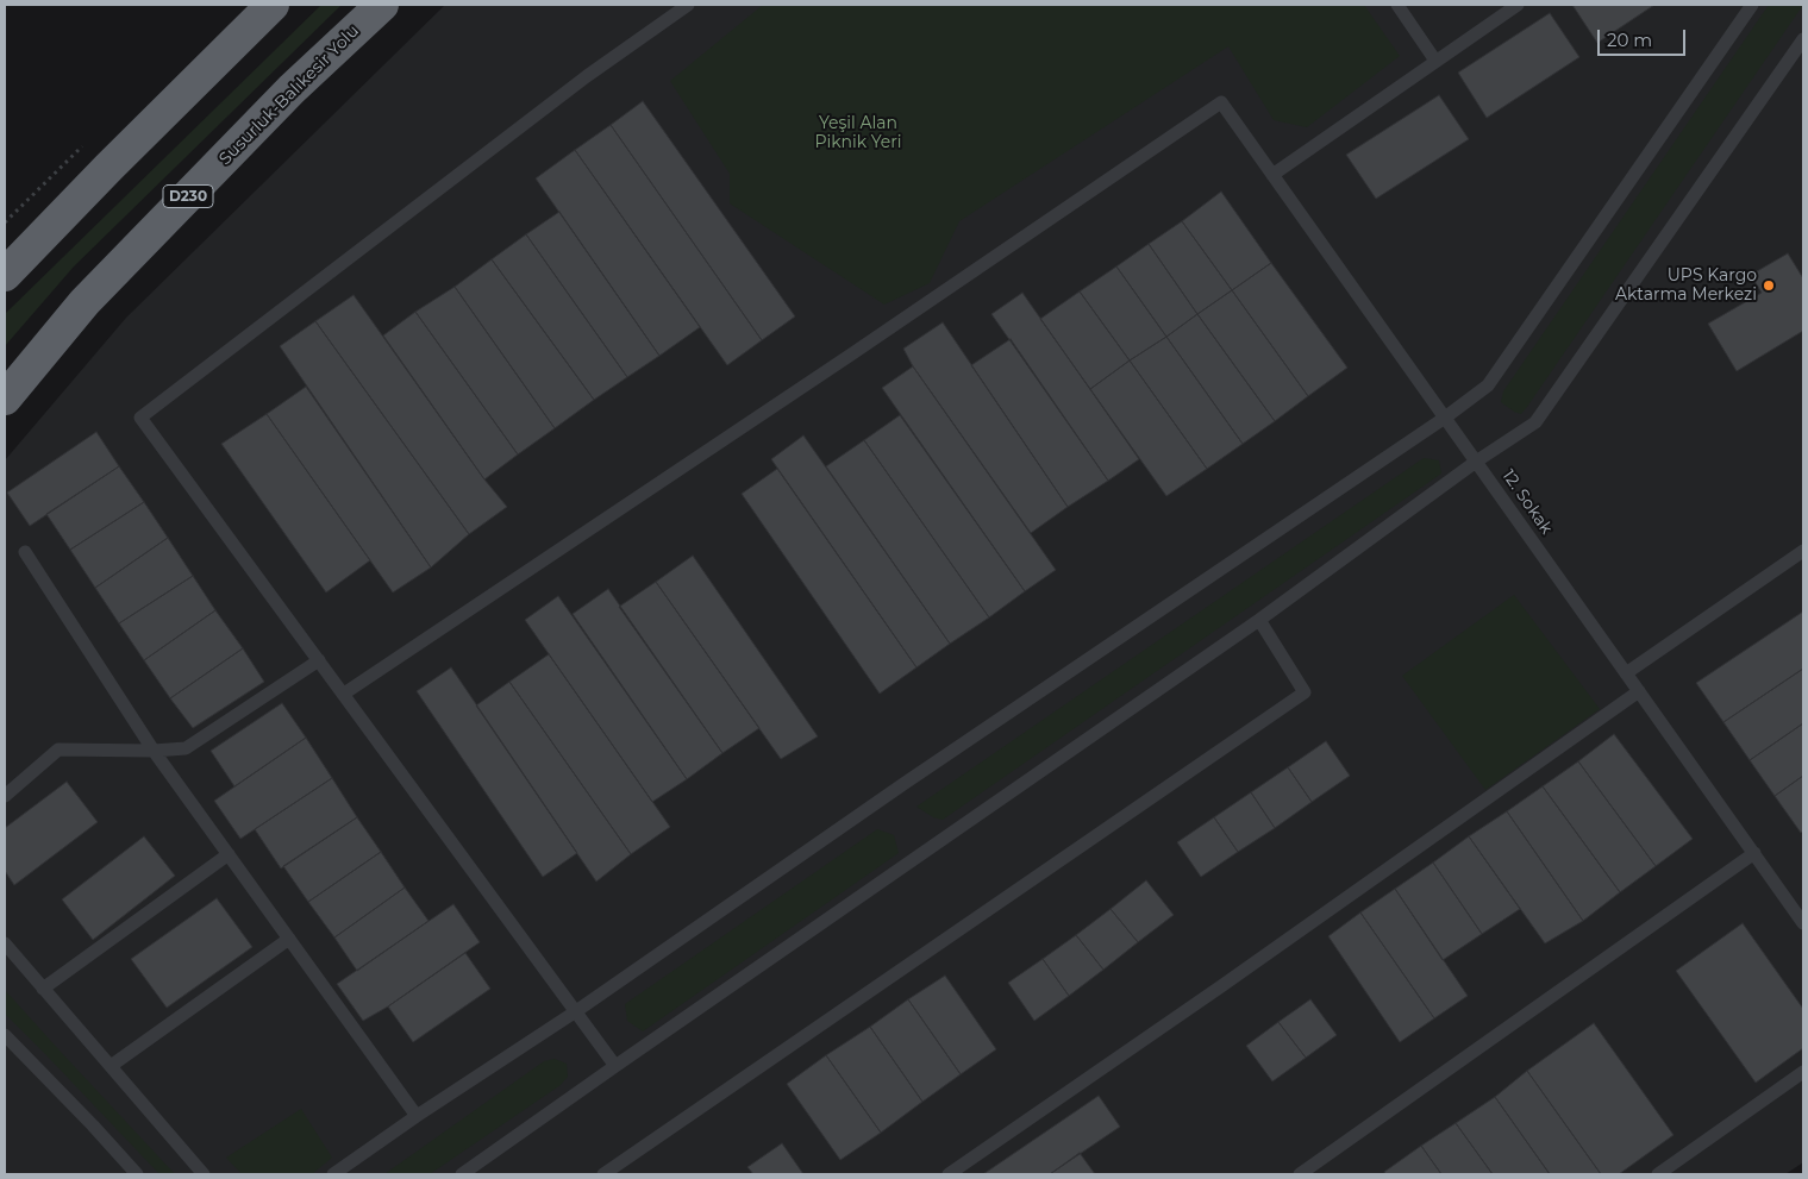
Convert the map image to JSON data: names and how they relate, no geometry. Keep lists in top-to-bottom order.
{
  "streets": {
    "highway": ["Susurluk-Balıkesir Yolu", "D230"],
    "lane": ["12. Sokak"]
  },
  "parks": ["Yeşil Alan Piknik Yeri"],
  "places": ["UPS Kargo Aktarma Merkezi"],
  "scale_bar": "20 m"
}
